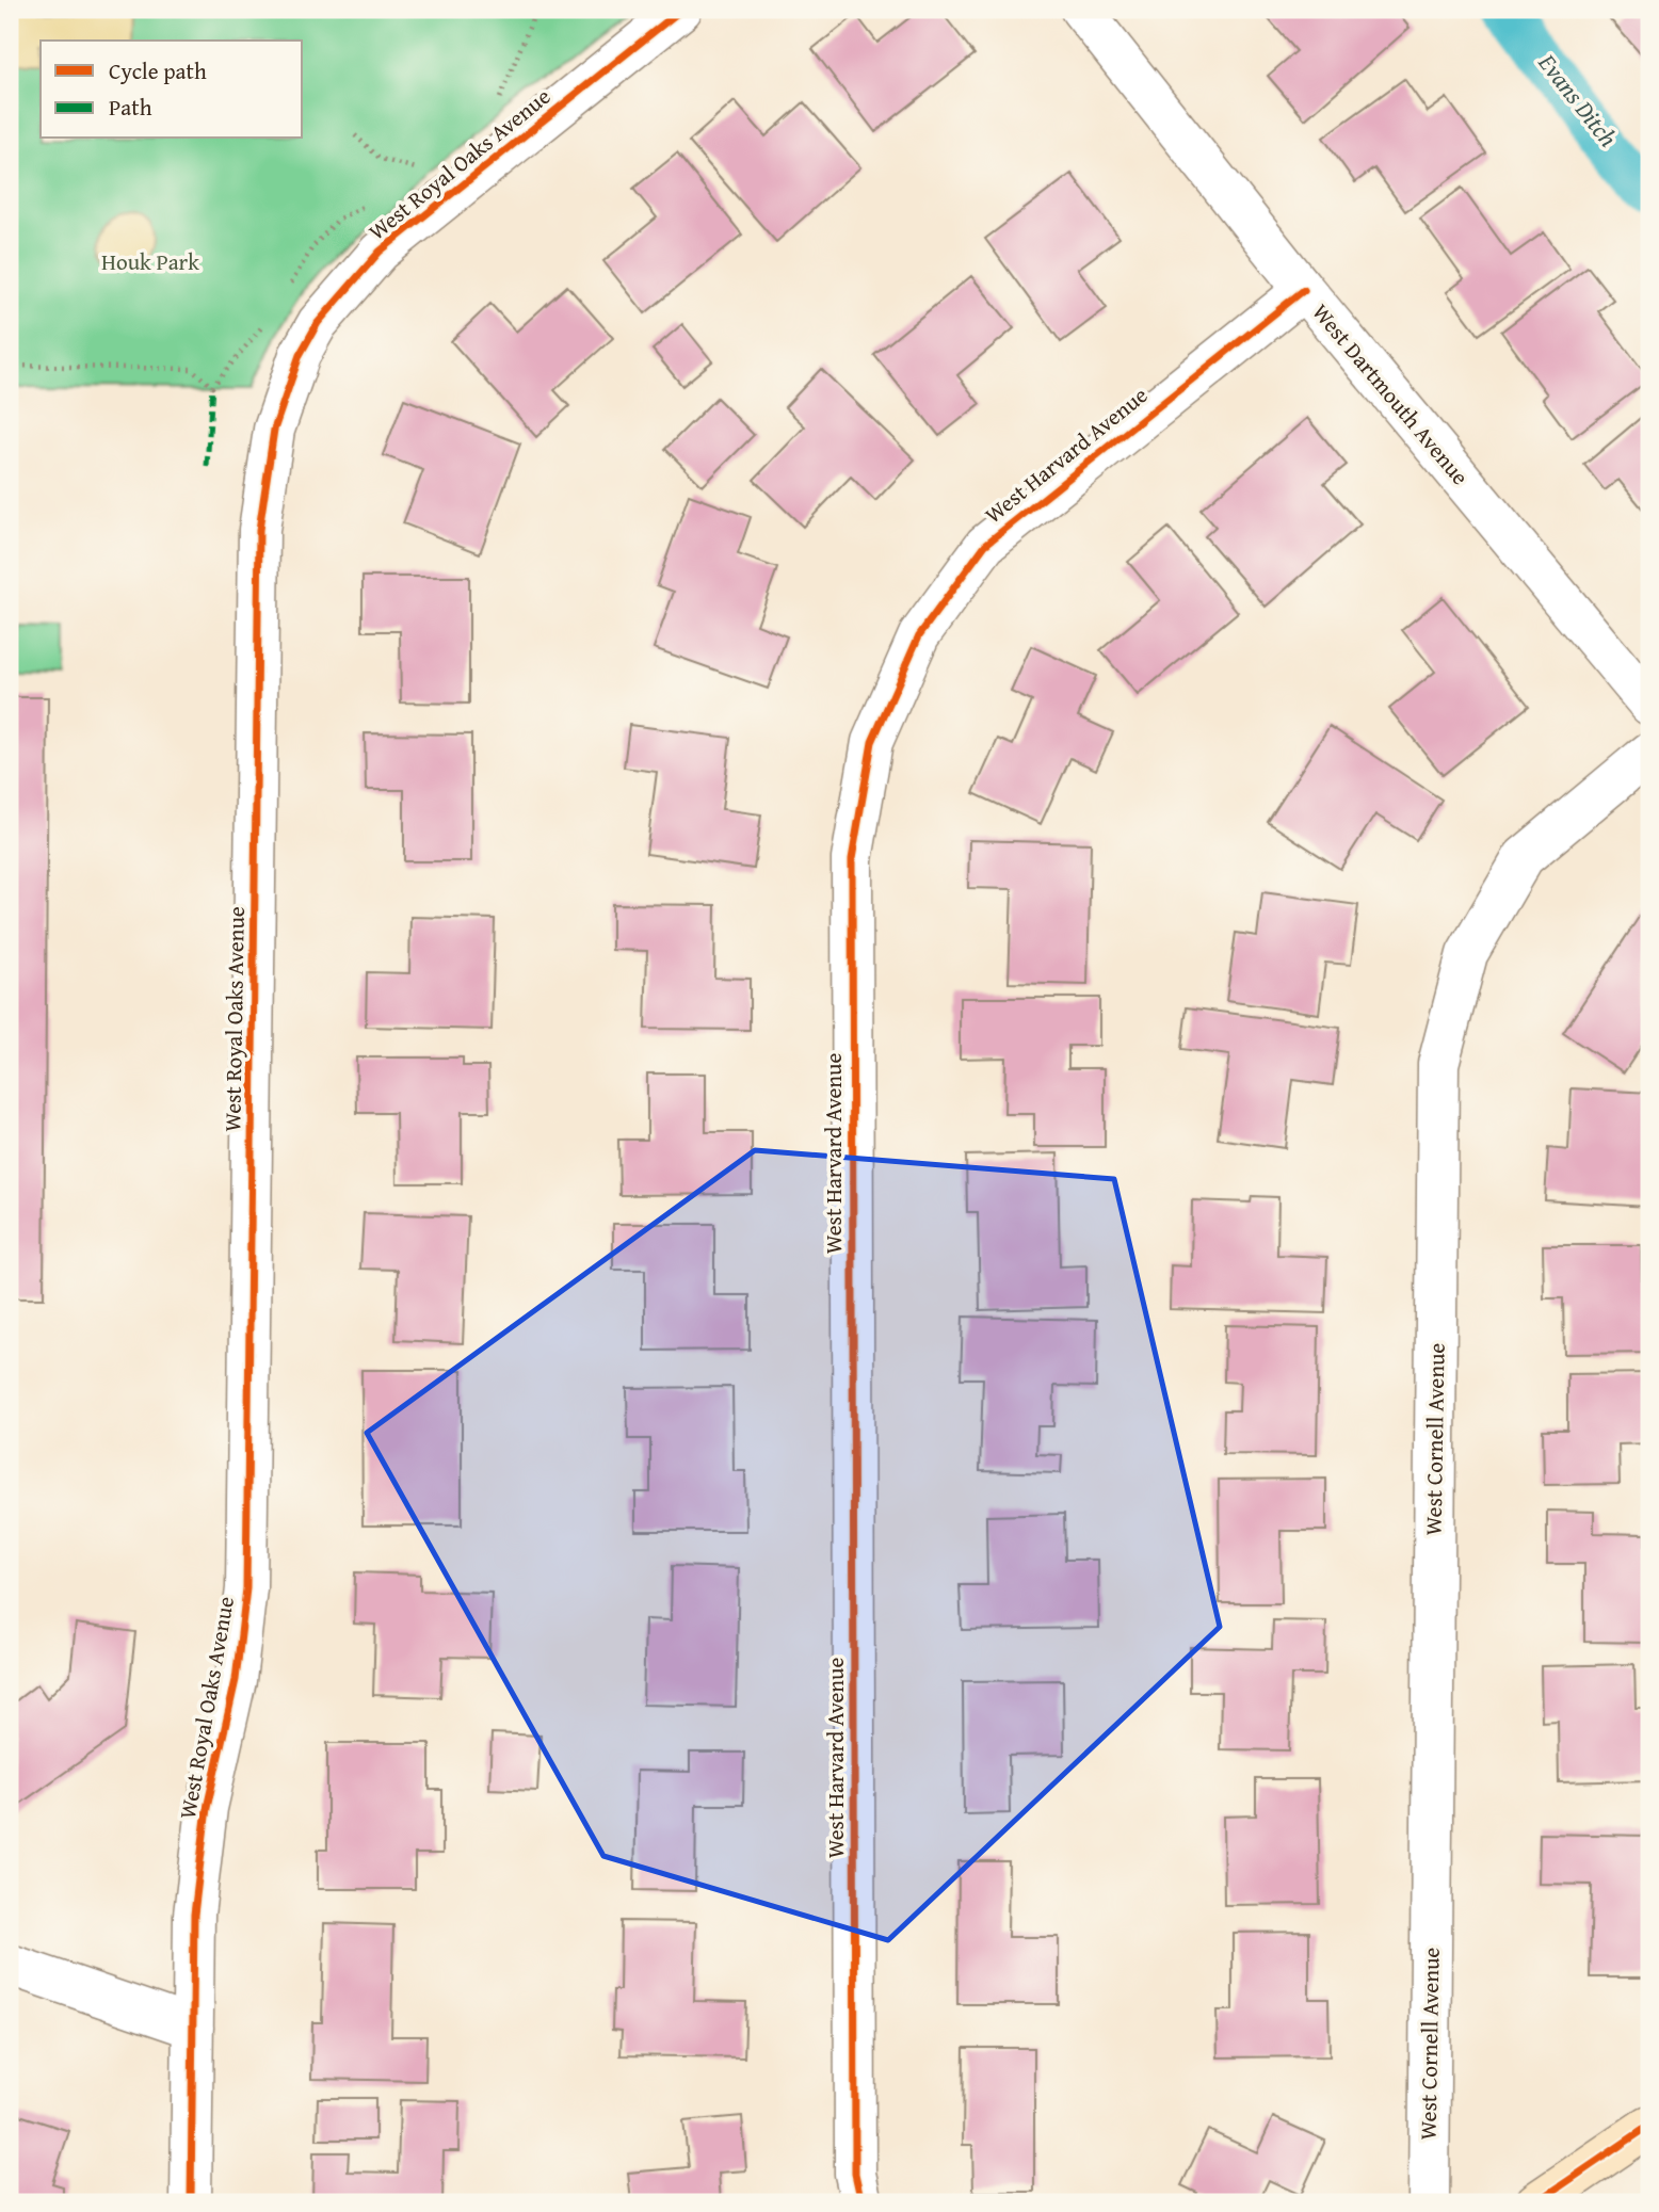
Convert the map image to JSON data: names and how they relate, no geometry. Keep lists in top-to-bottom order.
{
  "streets": {
    "street": [
      "West Royal Oaks Avenue",
      "West Dartmouth Avenue",
      "West Harvard Avenue",
      "West Cornell Avenue"
    ]
  },
  "crossings": [
    ["West Dartmouth Avenue", "West Harvard Avenue"]
  ],
  "water": ["Evans Ditch"],
  "parks": ["Houk Park"],
  "legend": ["Cycle path", "Path"]
}
